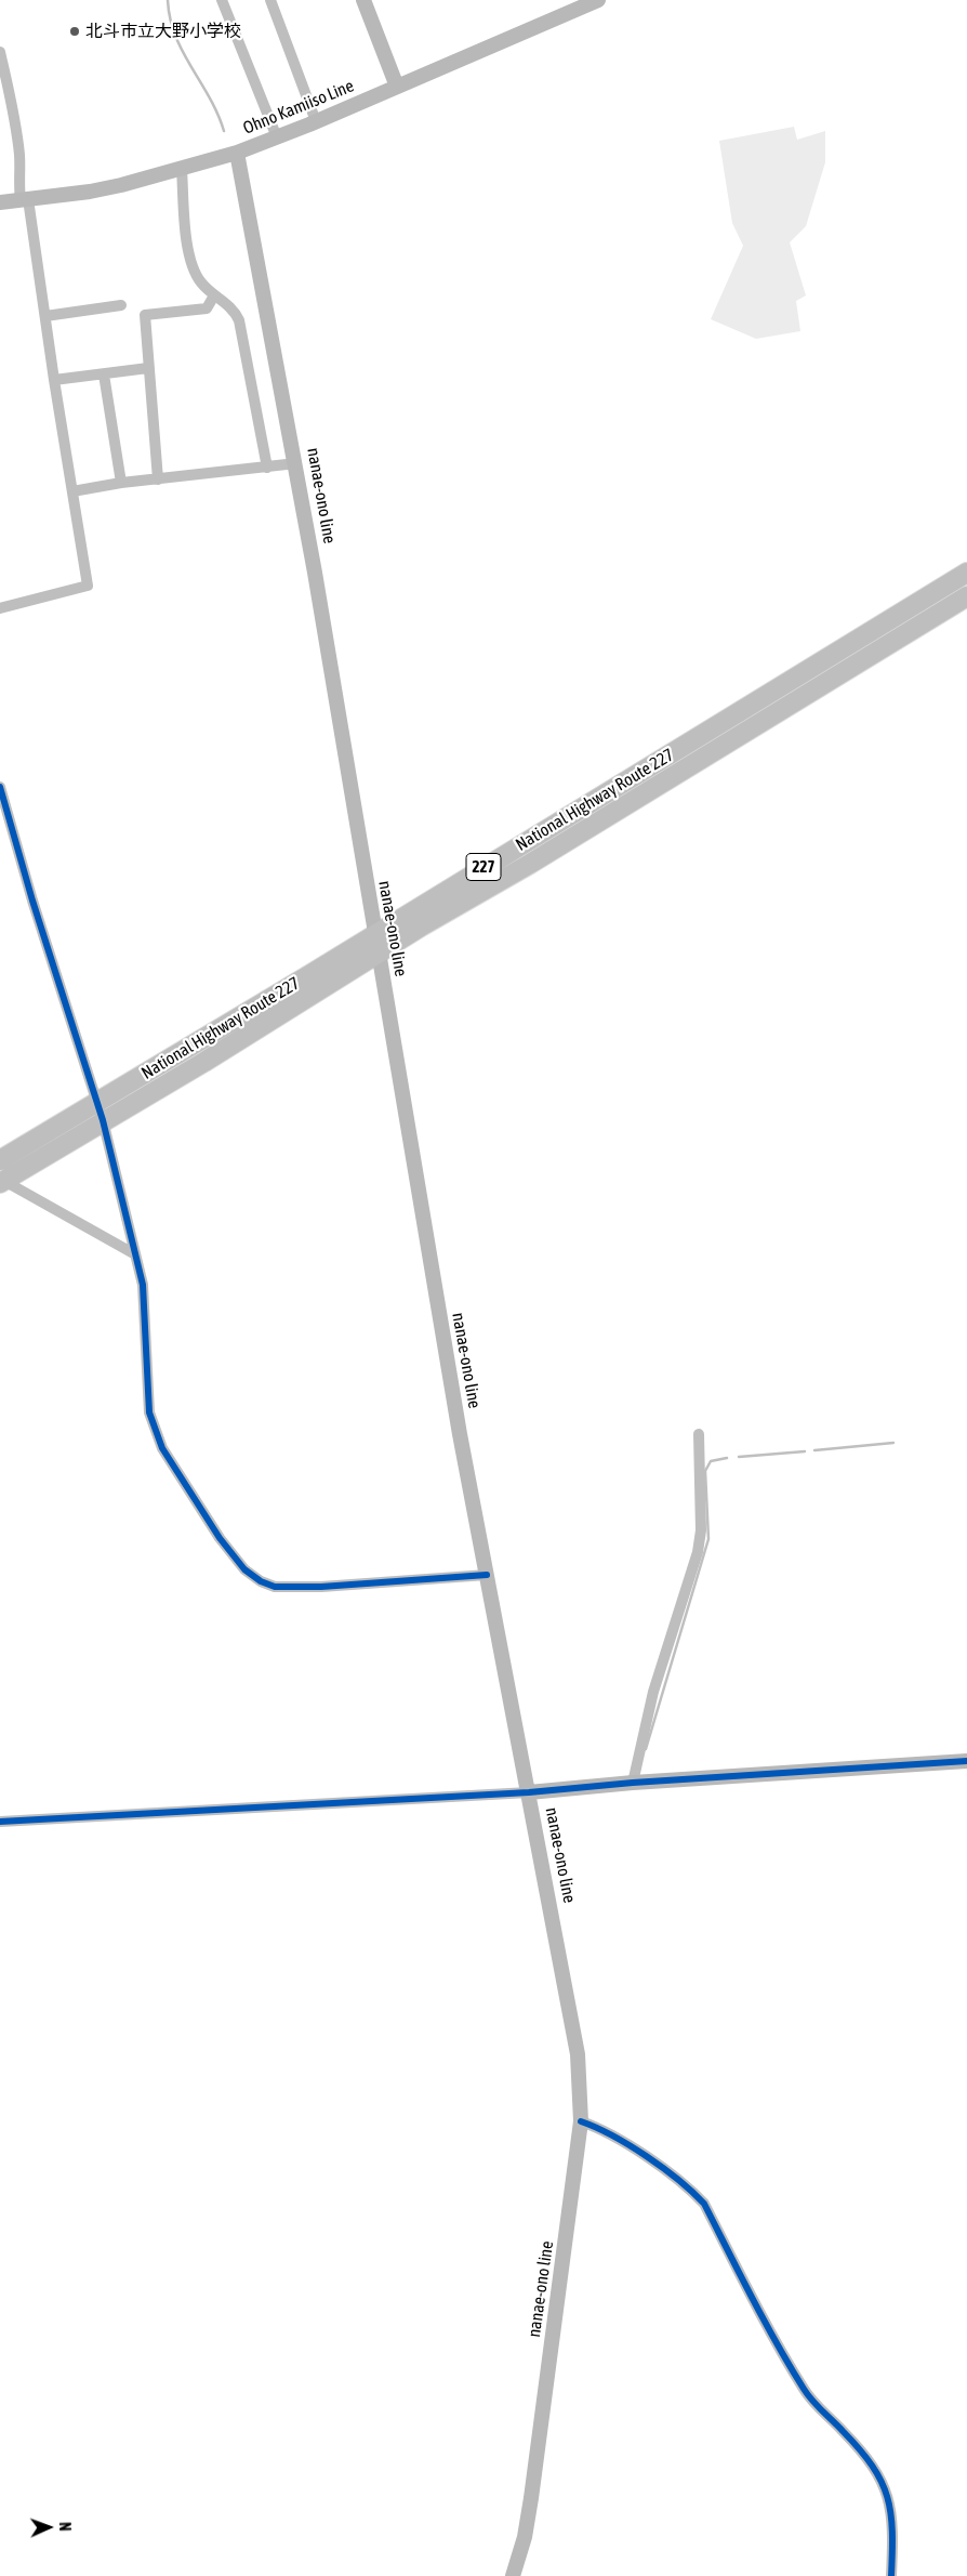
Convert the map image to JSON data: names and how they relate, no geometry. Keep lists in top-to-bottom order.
{
  "streets": {
    "highway": ["National Highway Route 227", "227"],
    "main road": ["Ohno Kamiiso Line", "nanae-ono line"]
  },
  "crossings": [
    ["Ohno Kamiiso Line", "nanae-ono line"],
    ["nanae-ono line", "National Highway Route 227"]
  ],
  "places": ["北斗市立大野小学校"],
  "north": "right"
}
